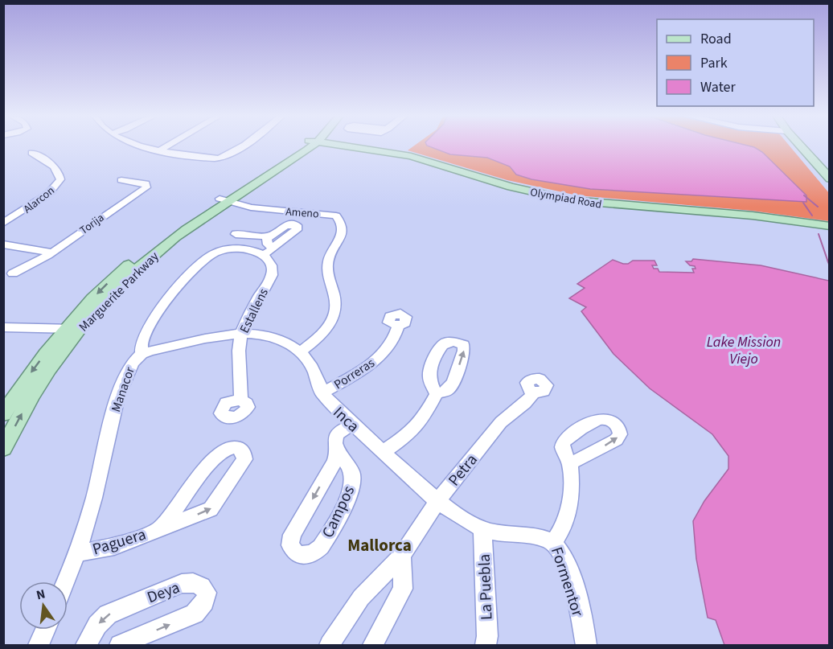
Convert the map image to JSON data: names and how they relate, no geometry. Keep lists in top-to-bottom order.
{
  "streets": {
    "main road": ["Olympiad Road", "Marguerite Parkway"],
    "street": [
      "Alarcon",
      "Ameno",
      "Torija",
      "Estallens",
      "Porreras",
      "Manacor",
      "Inca",
      "Petra",
      "Campos",
      "Paguera",
      "Formentor",
      "La Puebla",
      "Deya"
    ]
  },
  "crossings": [
    ["Ameno", "Marguerite Parkway"],
    ["Ameno", "Inca"],
    ["Estallens", "Manacor"],
    ["Estallens", "Inca"],
    ["Porreras", "Inca"],
    ["Manacor", "Inca"],
    ["Manacor", "Paguera"],
    ["Inca", "Petra"],
    ["Inca", "Campos"],
    ["Inca", "Formentor"],
    ["Inca", "La Puebla"]
  ],
  "districts": ["Mallorca"],
  "water": ["Lake Mission Viejo"],
  "legend": ["Road", "Park", "Water"],
  "north": "top"
}
